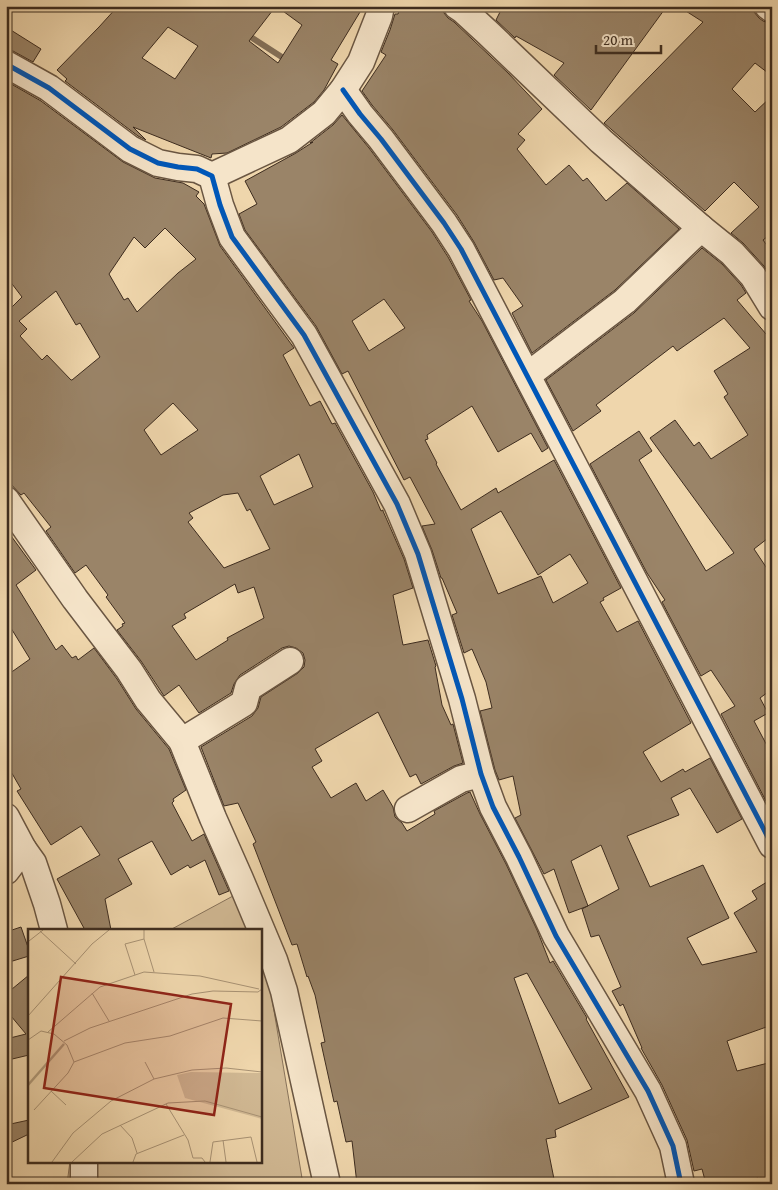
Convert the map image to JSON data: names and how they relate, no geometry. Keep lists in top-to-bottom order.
{
  "scale_bar": "20 m"
}
